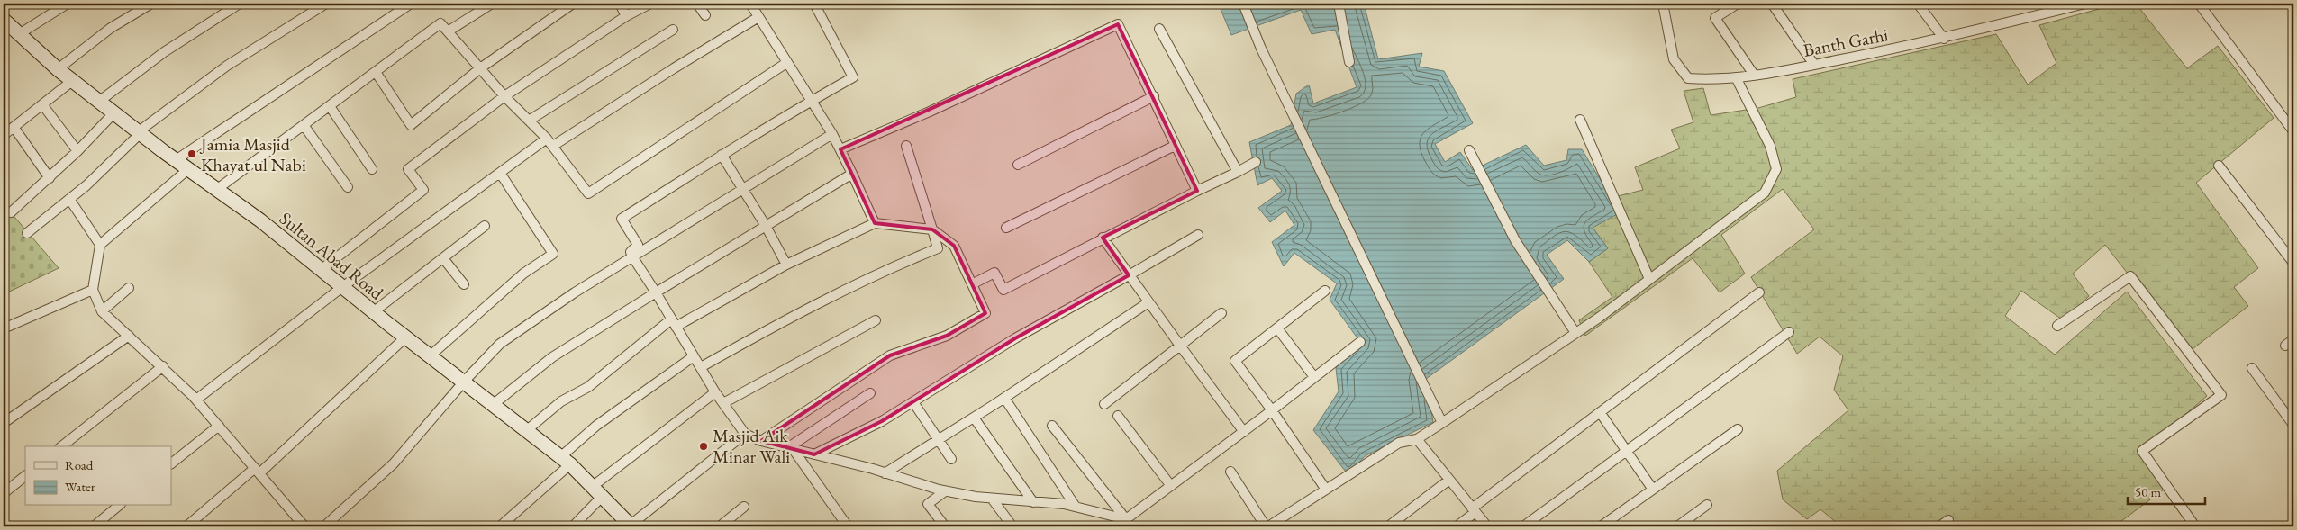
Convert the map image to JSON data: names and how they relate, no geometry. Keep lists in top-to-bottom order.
{
  "streets": {
    "street": ["Banth Garhi", "Sultan Abad Road"]
  },
  "places": ["Jamia Masjid Khayat ul Nabi", "Masjid Aik Minar Wali"],
  "legend": ["Road", "Water"],
  "scale_bar": "50 m"
}
